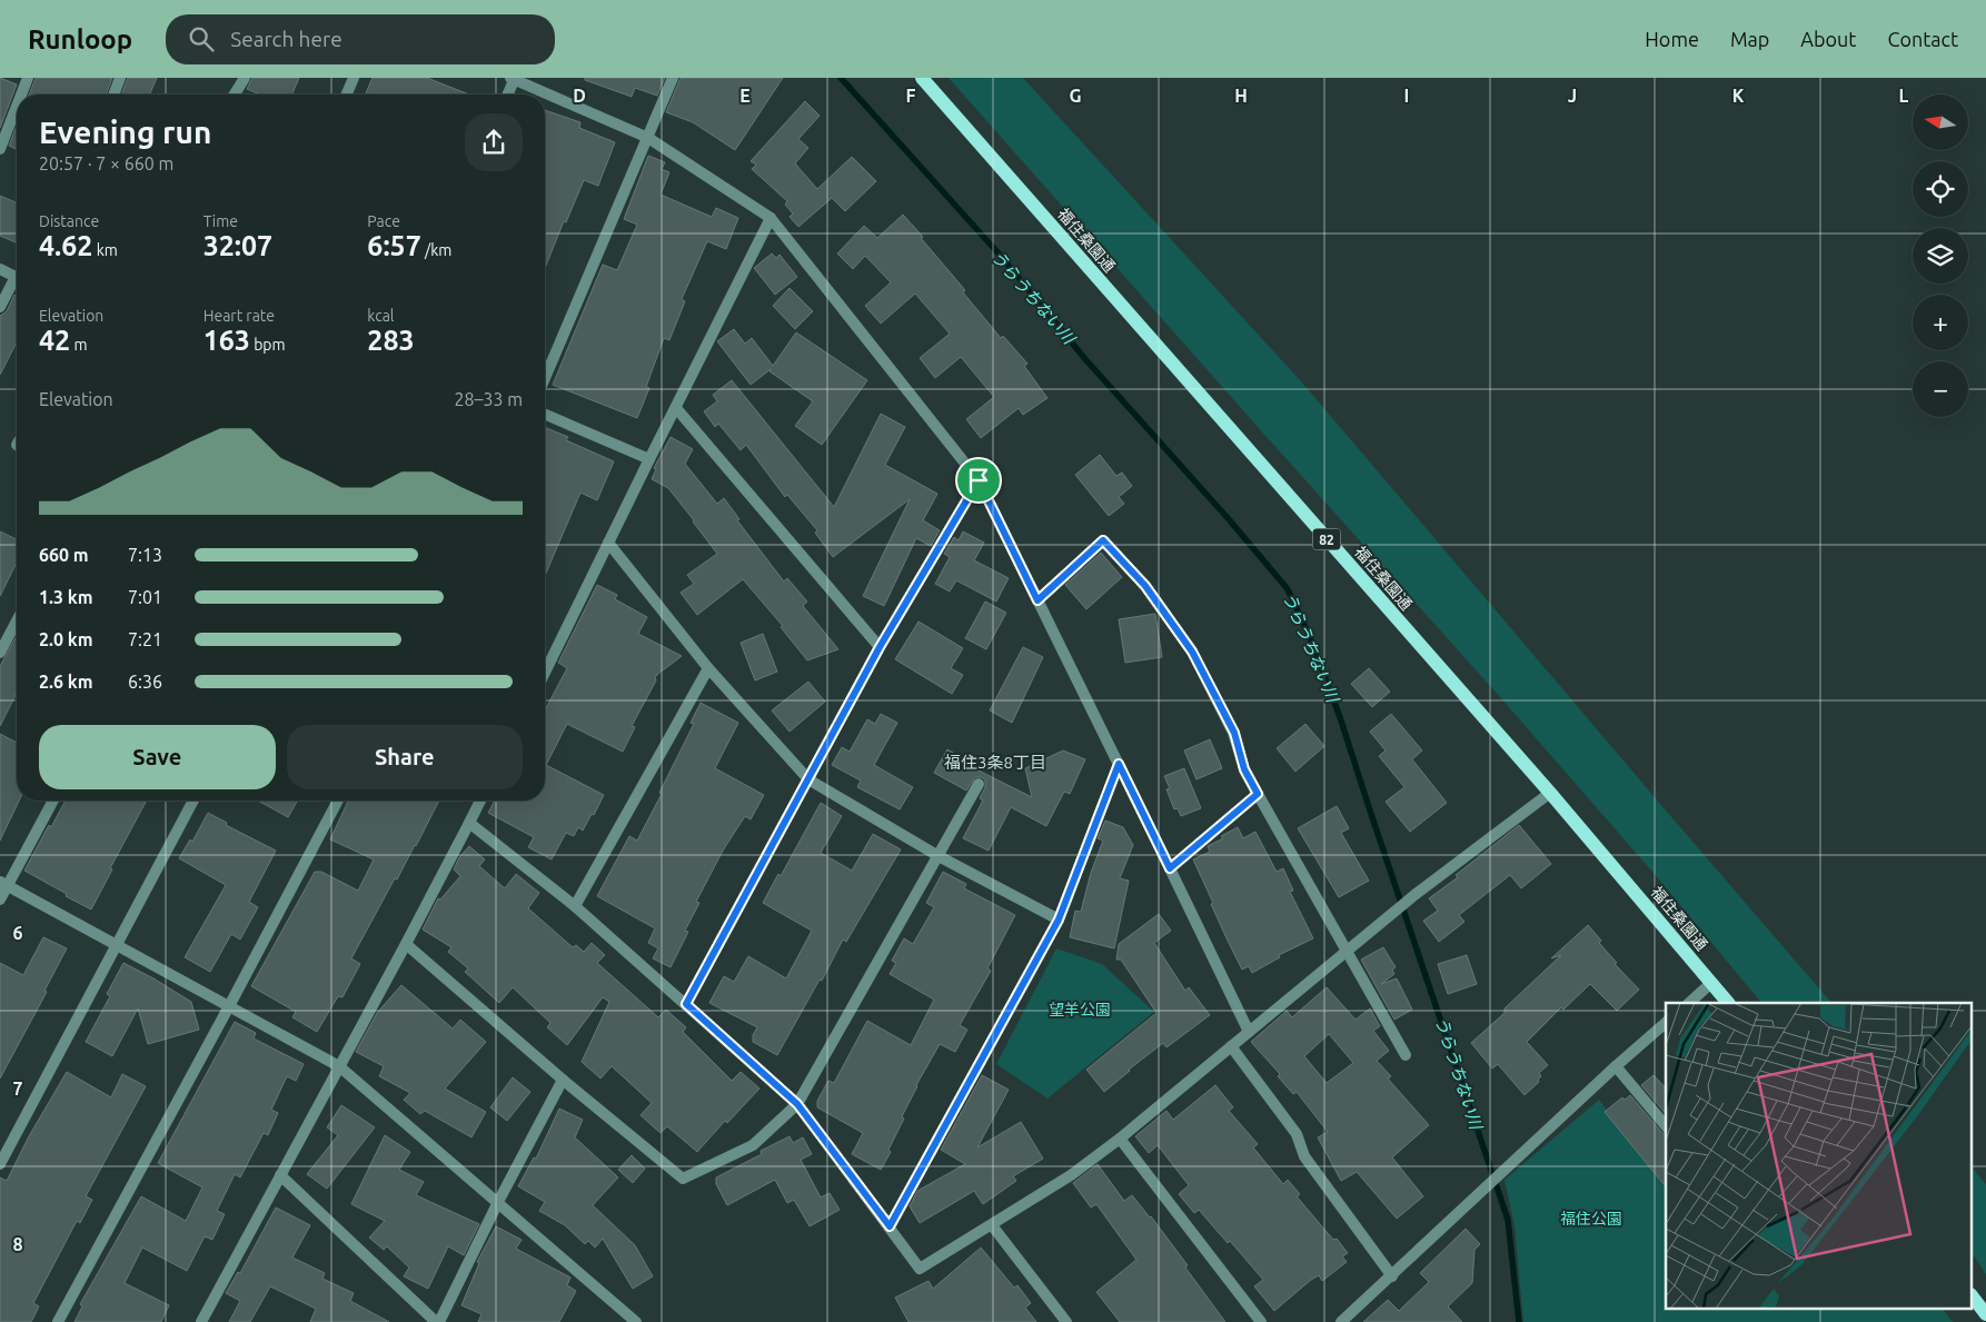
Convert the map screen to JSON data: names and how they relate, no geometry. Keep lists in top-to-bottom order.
{
  "streets": {
    "main road": ["福住桑園通", "82"]
  },
  "districts": ["福住3条8丁目"],
  "water": ["うらうちない川"],
  "parks": ["望羊公園", "福住公園"],
  "north": "left",
  "page": {
    "header": "Runloop",
    "search": "Search here",
    "nav": [
      "Home",
      "Map",
      "About",
      "Contact"
    ],
    "map_buttons": ["+", "−"],
    "heading": ["Evening run", "20:57 · 7 × 660 m"],
    "stats": [
      ["Distance", "4.62 km"],
      ["Time", "32:07"],
      ["Pace", "6:57 /km"],
      ["Elevation", "42 m"],
      ["Heart rate", "163 bpm"],
      ["kcal", "283"]
    ],
    "chart": ["Elevation", "28–33 m"],
    "list": [
      {
        "name": "660 m",
        "note": "7:13"
      },
      {
        "name": "1.3 km",
        "note": "7:01"
      },
      {
        "name": "2.0 km",
        "note": "7:21"
      },
      {
        "name": "2.6 km",
        "note": "6:36"
      }
    ],
    "buttons": ["Save", "Share"]
  },
  "grid": {
    "columns": [
      "D",
      "E",
      "F",
      "G",
      "H",
      "I",
      "J",
      "K",
      "L"
    ],
    "rows": ["6", "7", "8"]
  }
}
